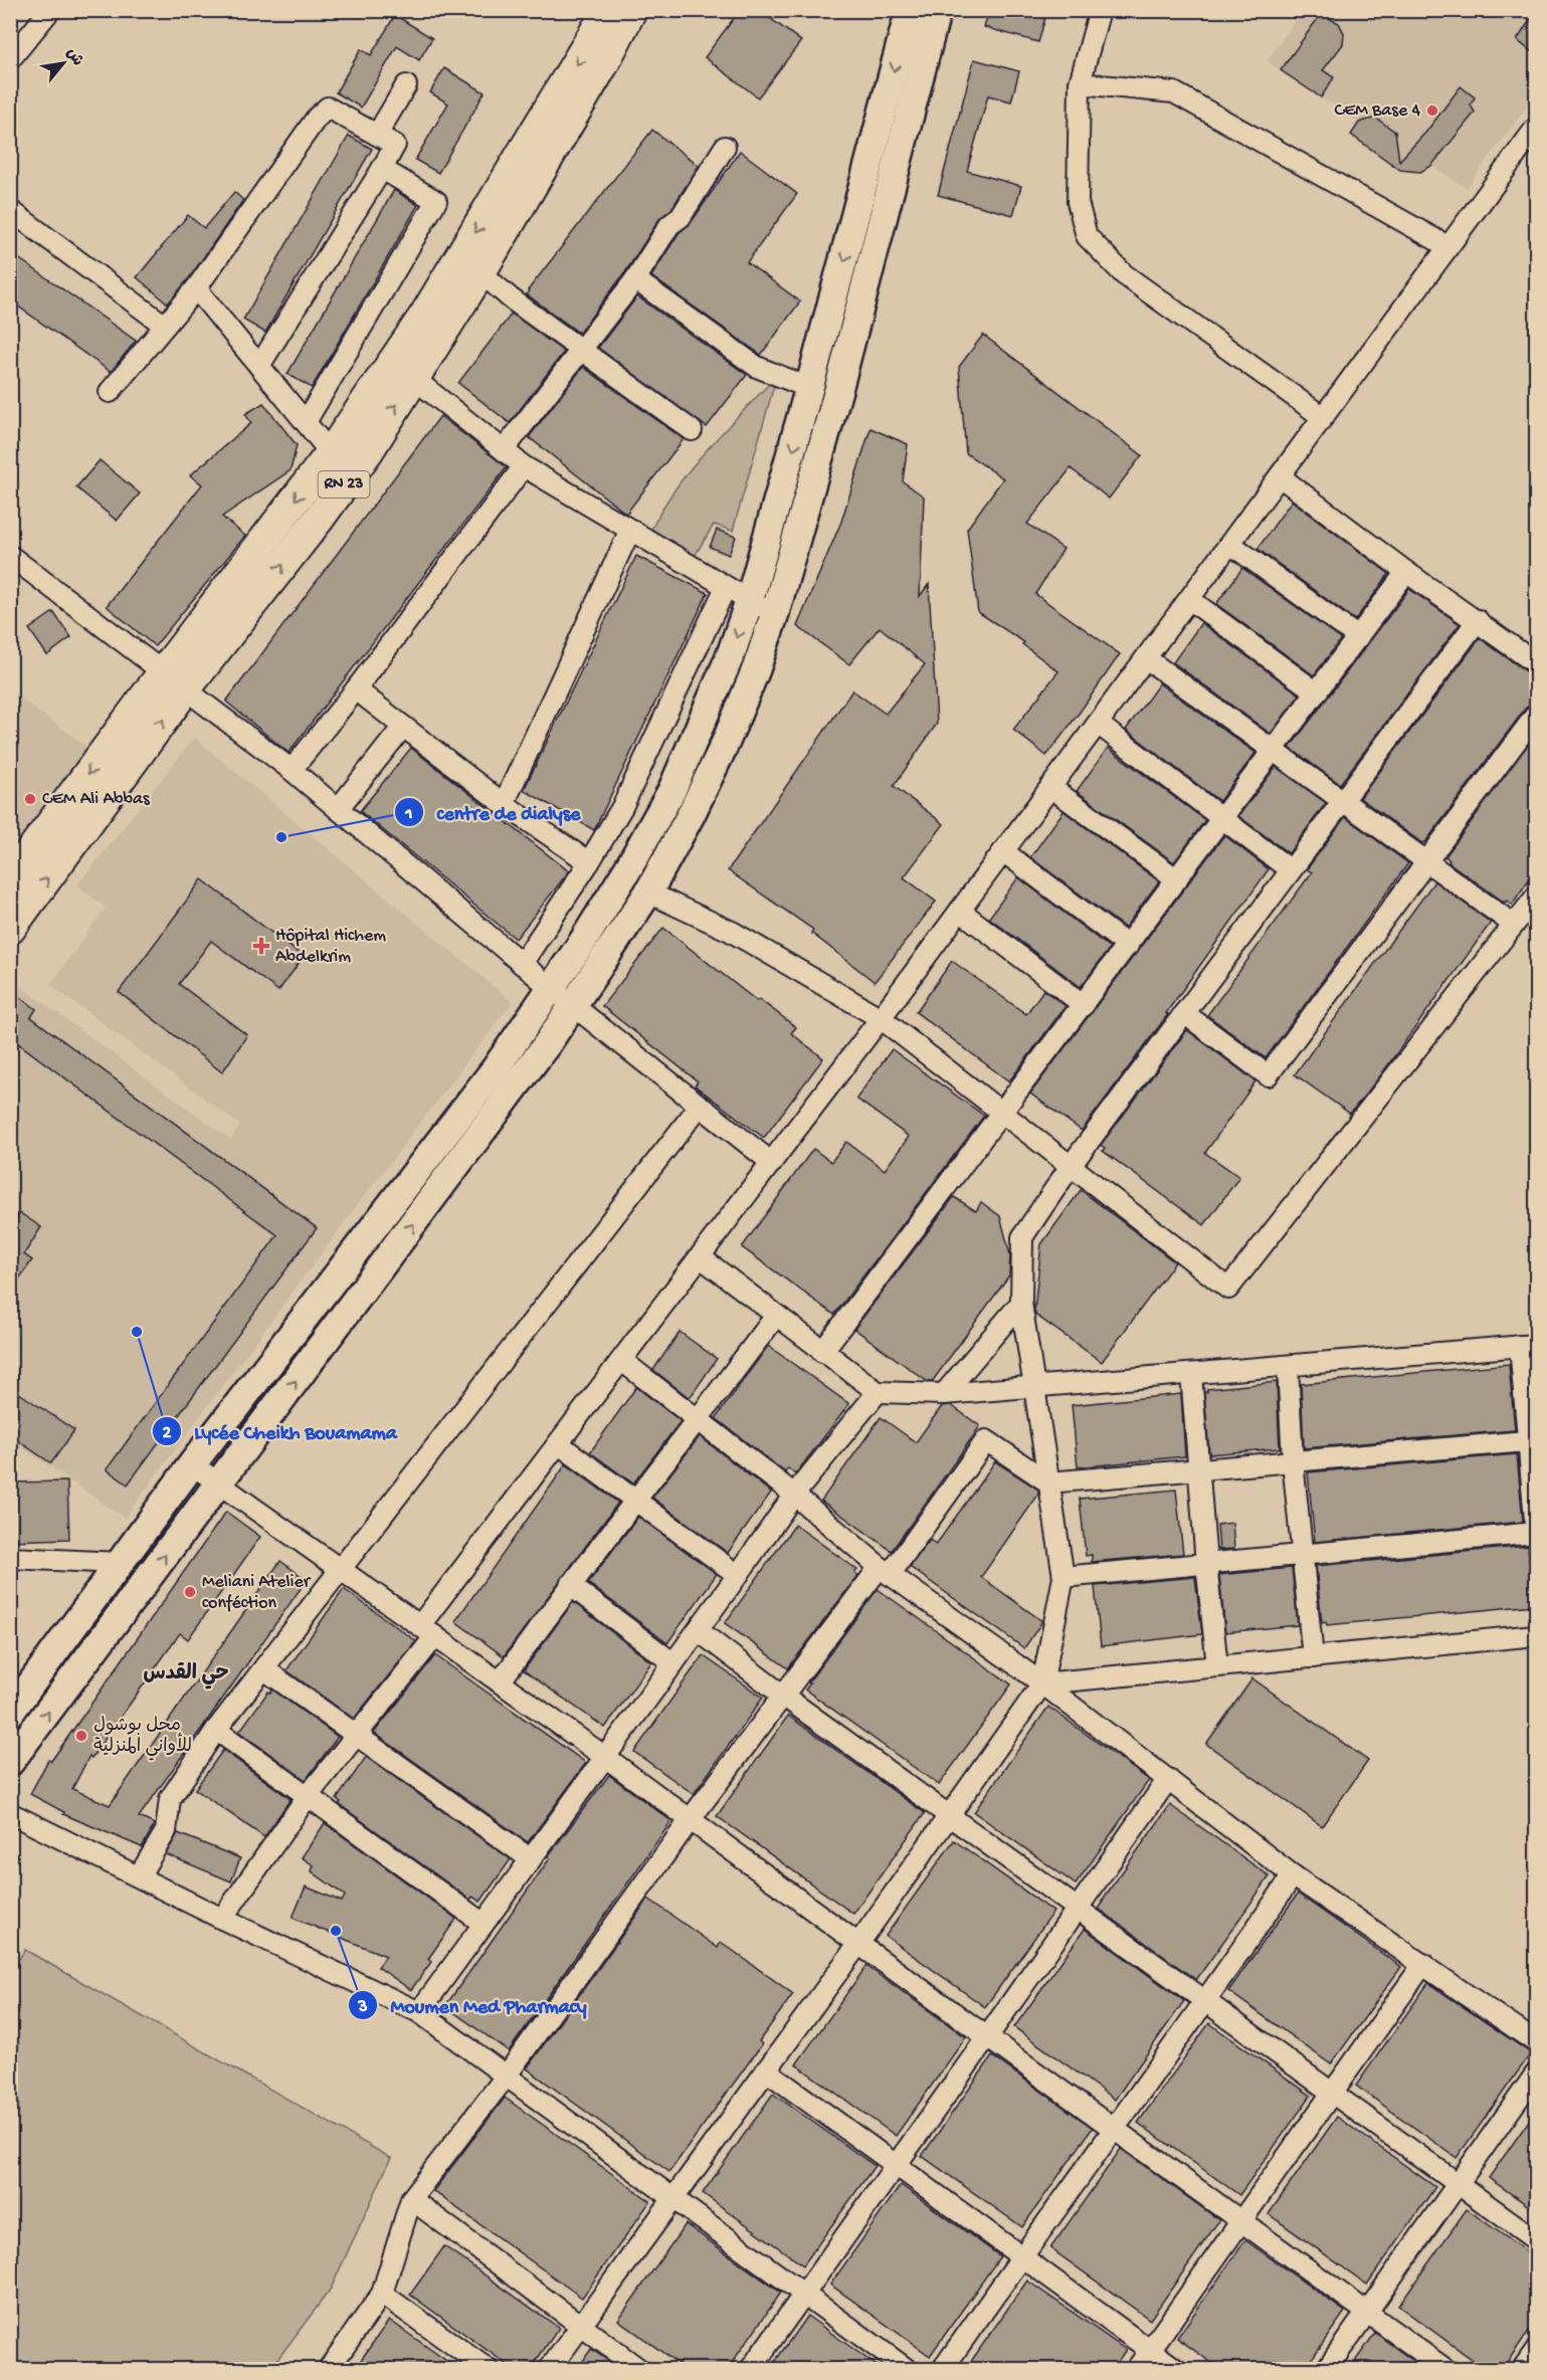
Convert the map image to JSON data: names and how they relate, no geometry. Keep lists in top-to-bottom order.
{
  "streets": {
    "main road": ["RN 23"]
  },
  "districts": ["حي القدس"],
  "places": {
    "other": [
      "CEM Base 4",
      "CEM Ali Abbas",
      "centre de dialyse",
      "Lycée Cheikh Bouamama",
      "Meliani Atelier conféction",
      "محل بوشول للأواني المنزلية",
      "Moumen Med Pharmacy"
    ],
    "health": ["Hôpital Hichem Abdelkrim"]
  },
  "north": "top right"
}
